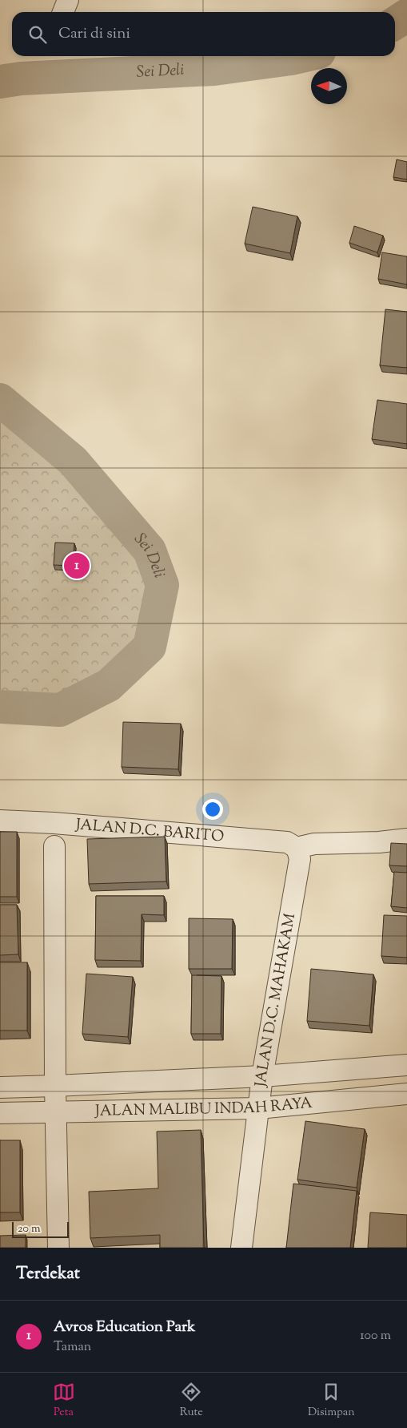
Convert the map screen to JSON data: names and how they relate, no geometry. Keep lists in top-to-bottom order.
{
  "streets": {
    "street": ["JALAN D.C. BARITO", "JALAN D.C. MAHAKAM", "JALAN MALIBU INDAH RAYA"]
  },
  "crossings": [
    ["JALAN D.C. BARITO", "JALAN D.C. MAHAKAM"],
    ["JALAN D.C. MAHAKAM", "JALAN MALIBU INDAH RAYA"]
  ],
  "water": ["Sei Deli"],
  "scale_bar": "20 m",
  "north": "left",
  "page": {
    "search": "Cari di sini",
    "pins": "1",
    "scale": "20 m",
    "heading": "Terdekat",
    "list": [
      {
        "mark": "1",
        "name": "Avros Education Park",
        "note": "Taman",
        "value": "100 m"
      }
    ],
    "nav": ["Peta", "Rute", "Disimpan"]
  }
}
